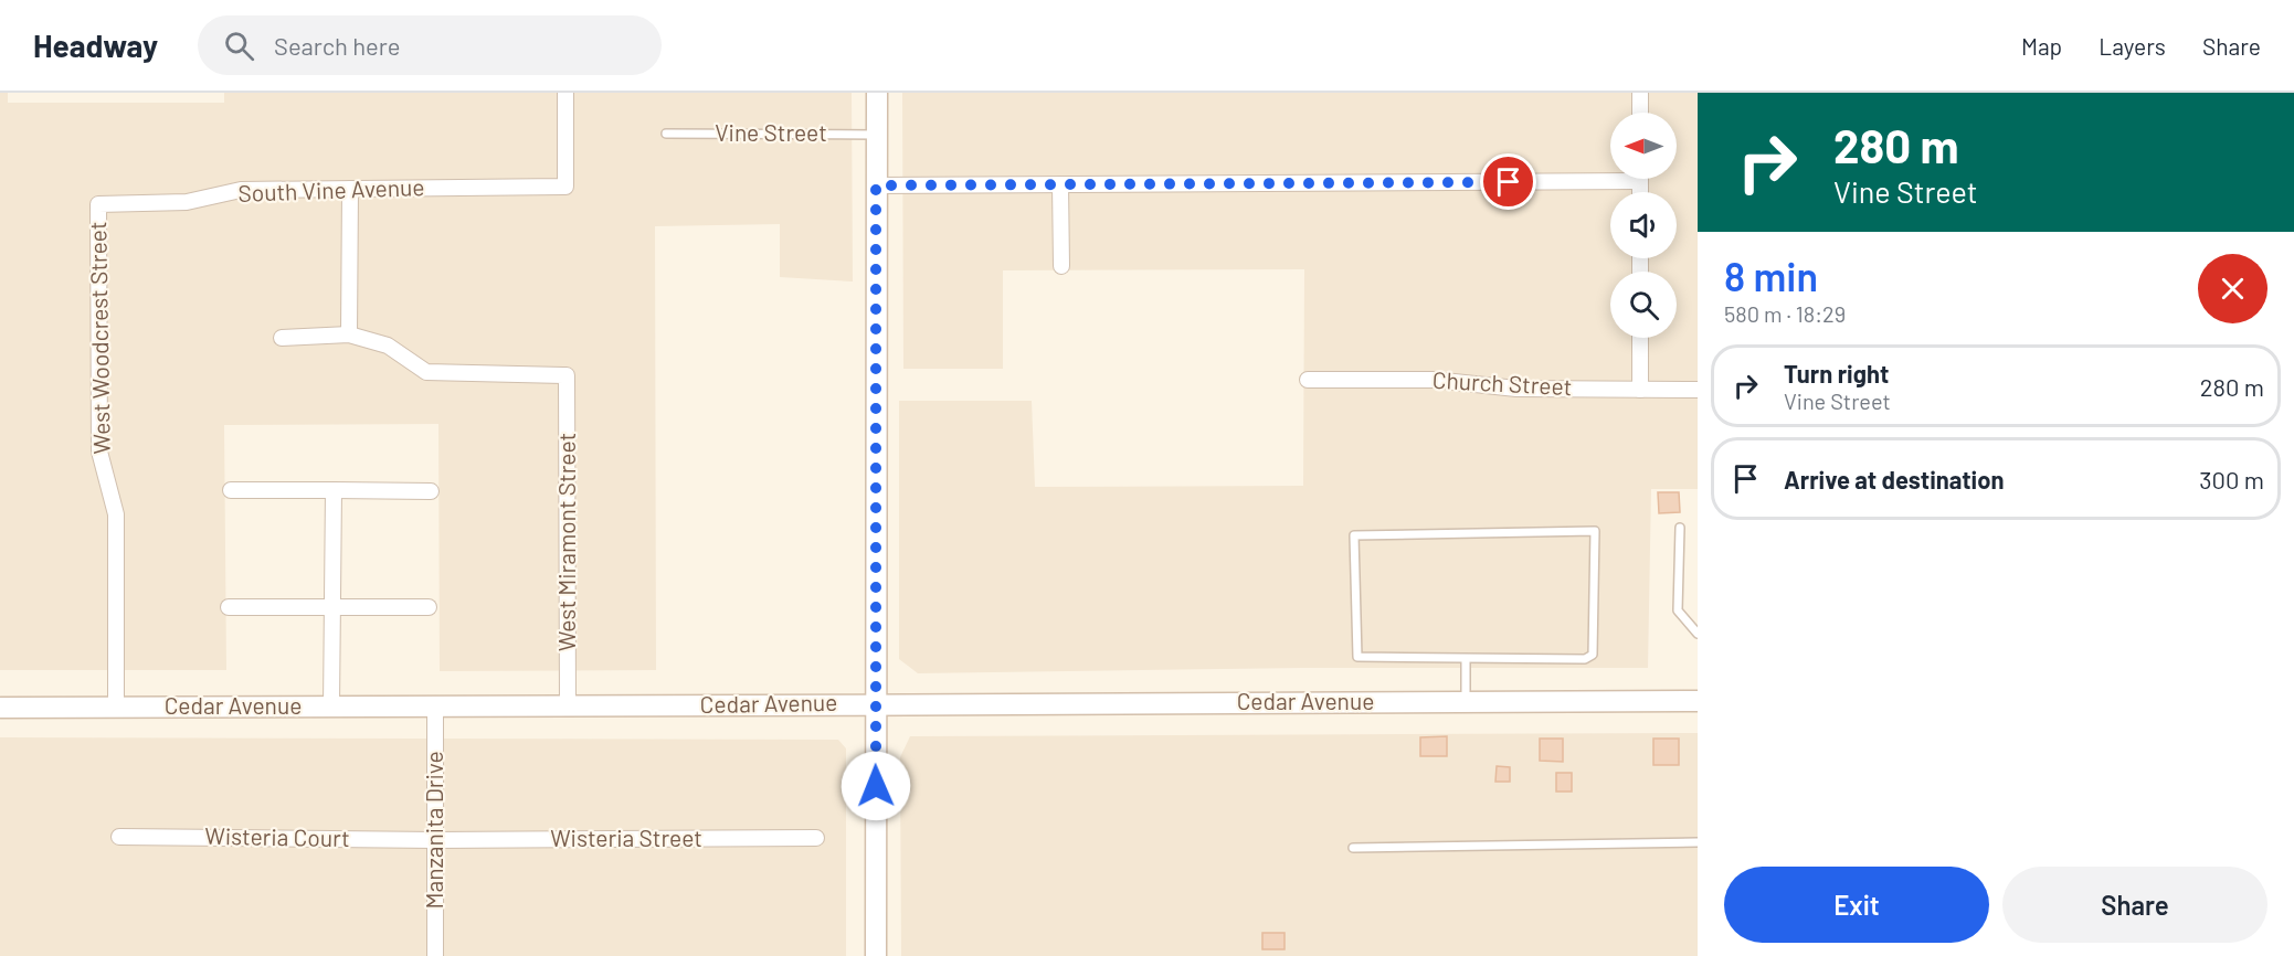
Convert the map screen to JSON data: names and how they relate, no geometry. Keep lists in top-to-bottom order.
{
  "streets": {
    "main road": ["Cedar Avenue"],
    "street": [
      "South Vine Avenue",
      "West Woodcrest Street",
      "Church Street",
      "West Miramont Street",
      "Manzanita Drive",
      "Wisteria Court",
      "Wisteria Street"
    ],
    "lane": ["Vine Street"]
  },
  "crossings": [
    ["South Vine Avenue", "West Woodcrest Street"],
    ["West Woodcrest Street", "Cedar Avenue"],
    ["West Miramont Street", "Cedar Avenue"],
    ["Cedar Avenue", "Manzanita Drive"],
    ["Manzanita Drive", "Wisteria Court"],
    ["Manzanita Drive", "Wisteria Street"],
    ["Wisteria Court", "Wisteria Street"]
  ],
  "north": "left",
  "page": {
    "header": "Headway",
    "search": "Search here",
    "nav": ["Map", "Layers", "Share"],
    "turn": ["280 m", "Vine Street"],
    "heading": ["8 min", "580 m · 18:29"],
    "list": [
      {
        "name": "Turn right",
        "note": "Vine Street",
        "value": "280 m"
      },
      {
        "name": "Arrive at destination",
        "value": "300 m"
      }
    ],
    "buttons": ["Exit", "Share"]
  }
}
